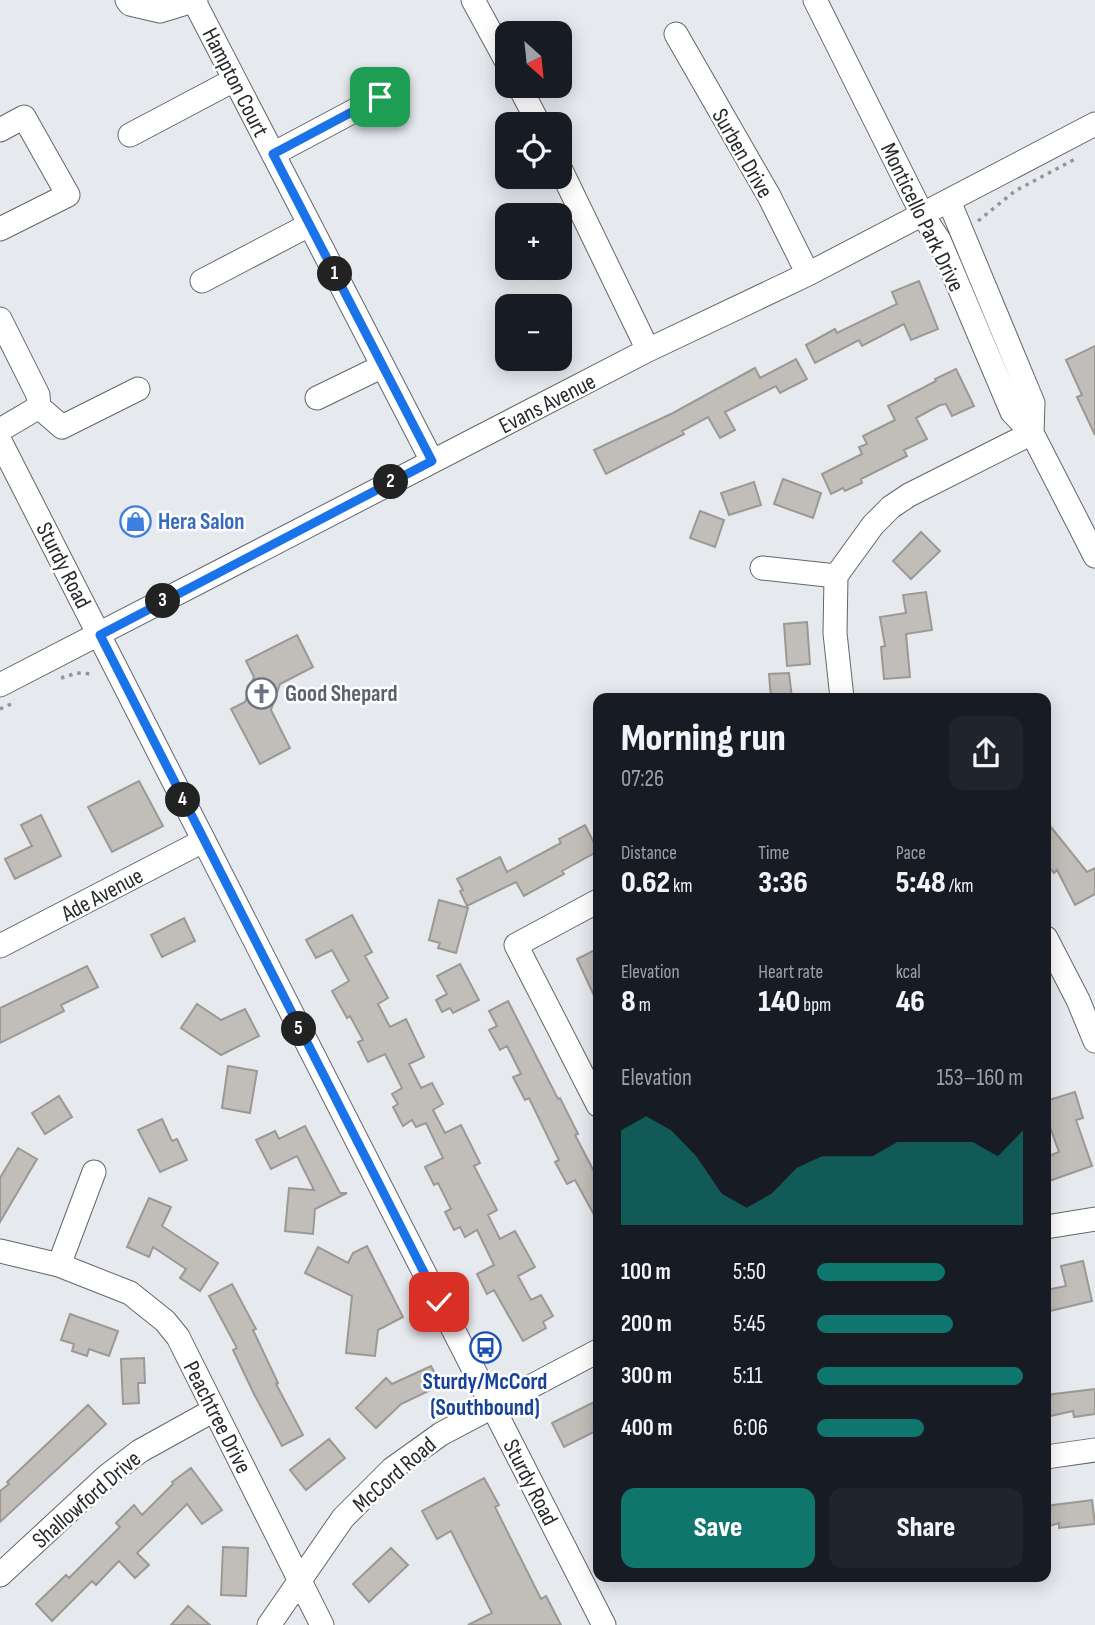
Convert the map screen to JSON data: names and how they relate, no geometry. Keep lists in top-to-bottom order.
{
  "streets": {
    "street": [
      "Hampton Court",
      "Surben Drive",
      "Monticello Park Drive",
      "Evans Avenue",
      "Sturdy Road",
      "Ade Avenue",
      "Peachtree Drive",
      "McCord Road",
      "Shallowford Drive"
    ]
  },
  "crossings": [
    ["Hampton Court", "Evans Avenue"],
    ["Surben Drive", "Evans Avenue"],
    ["Monticello Park Drive", "Evans Avenue"],
    ["Evans Avenue", "Sturdy Road"],
    ["Sturdy Road", "Ade Avenue"],
    ["Sturdy Road", "McCord Road"],
    ["Peachtree Drive", "McCord Road"],
    ["Peachtree Drive", "Shallowford Drive"]
  ],
  "places": {
    "shop": ["Hera Salon"],
    "church": ["Good Shepard"],
    "bus stop": ["Sturdy/McCord (Southbound)"]
  },
  "north": "bottom right",
  "page": {
    "map_buttons": ["+", "−"],
    "pins": [
      "1",
      "2",
      "3",
      "4",
      "5"
    ],
    "heading": ["Morning run", "07:26"],
    "stats": [
      ["Distance", "0.62 km"],
      ["Time", "3:36"],
      ["Pace", "5:48 /km"],
      ["Elevation", "8 m"],
      ["Heart rate", "140 bpm"],
      ["kcal", "46"]
    ],
    "chart": ["Elevation", "153–160 m"],
    "list": [
      {
        "name": "100 m",
        "note": "5:50"
      },
      {
        "name": "200 m",
        "note": "5:45"
      },
      {
        "name": "300 m",
        "note": "5:11"
      },
      {
        "name": "400 m",
        "note": "6:06"
      }
    ],
    "buttons": ["Save", "Share"]
  }
}
